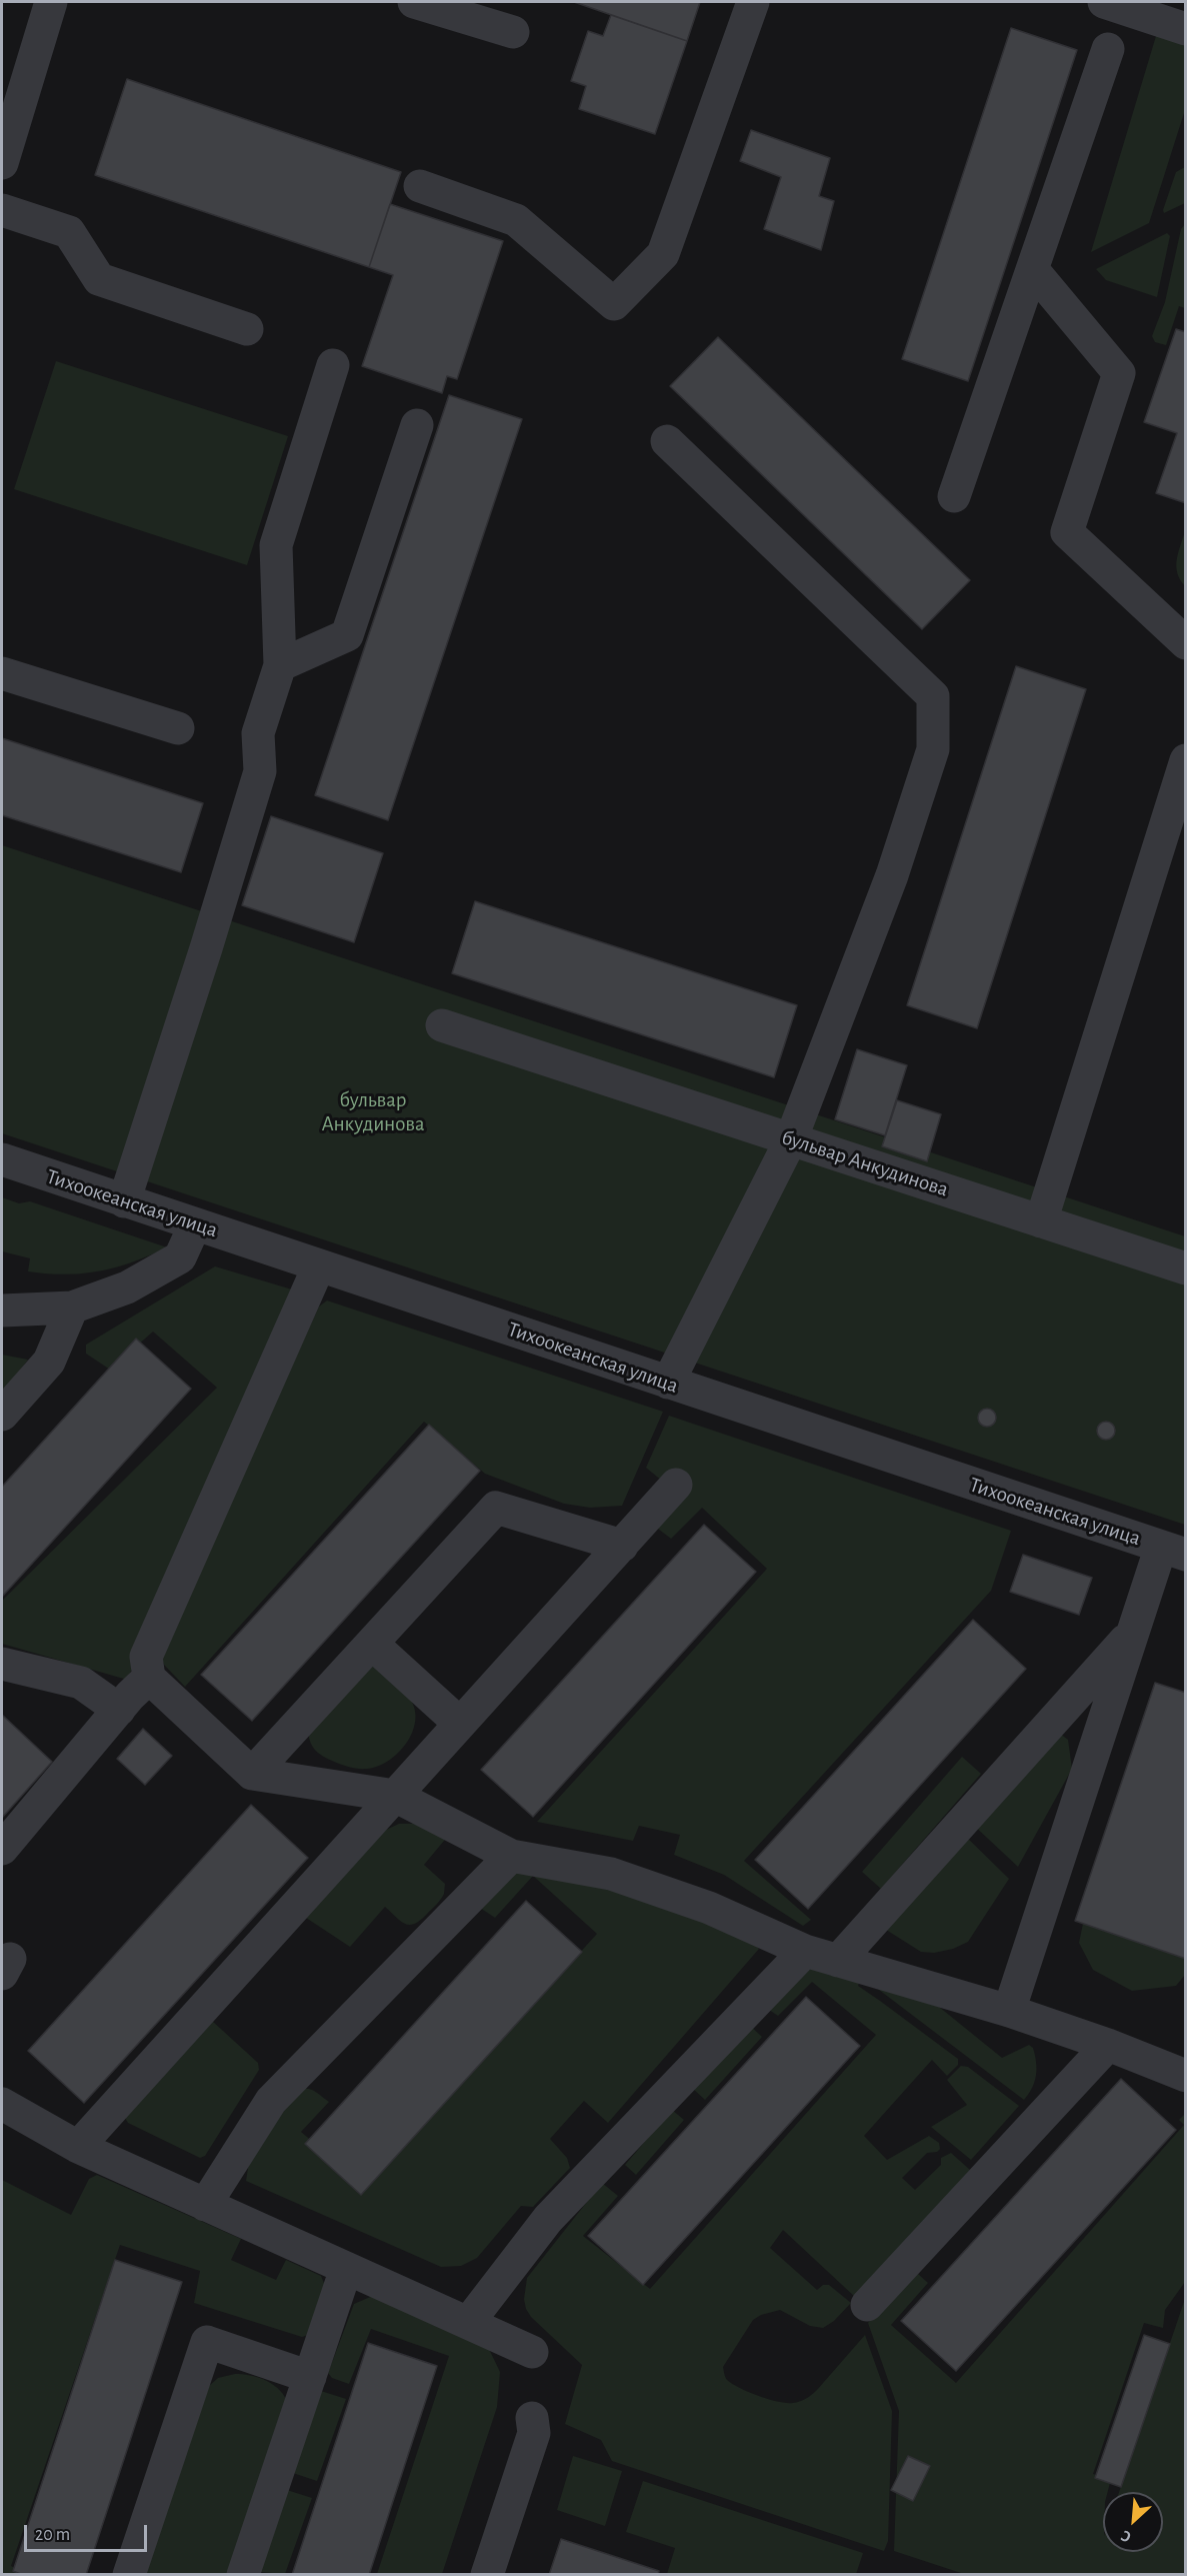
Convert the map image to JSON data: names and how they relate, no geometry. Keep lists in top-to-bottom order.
{
  "streets": {
    "street": ["бульвар Анкудинова", "Тихоокеанская улица"]
  },
  "parks": ["бульвар Анкудинова"],
  "scale_bar": "20 m",
  "north": "bottom left"
}
